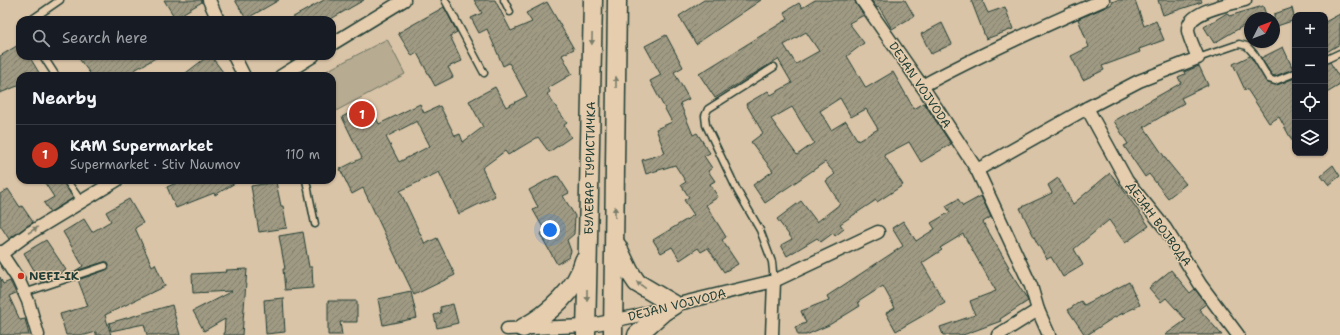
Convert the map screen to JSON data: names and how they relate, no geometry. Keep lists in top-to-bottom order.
{
  "streets": {
    "main road": ["БУЛЕВАР ТУРИСТИЧКА"],
    "street": ["DEJAN VOJVODA", "ДЕЈАН ВОЈВОДА"]
  },
  "crossings": [
    ["DEJAN VOJVODA", "БУЛЕВАР ТУРИСТИЧКА"]
  ],
  "places": ["NEFI-IK"],
  "north": "top right",
  "page": {
    "map_buttons": ["+", "−"],
    "search": "Search here",
    "heading": "Nearby",
    "pins": "1",
    "list": [
      {
        "mark": "1",
        "name": "KAM Supermarket",
        "note": "Supermarket · Stiv Naumov",
        "value": "110 m"
      }
    ]
  }
}
